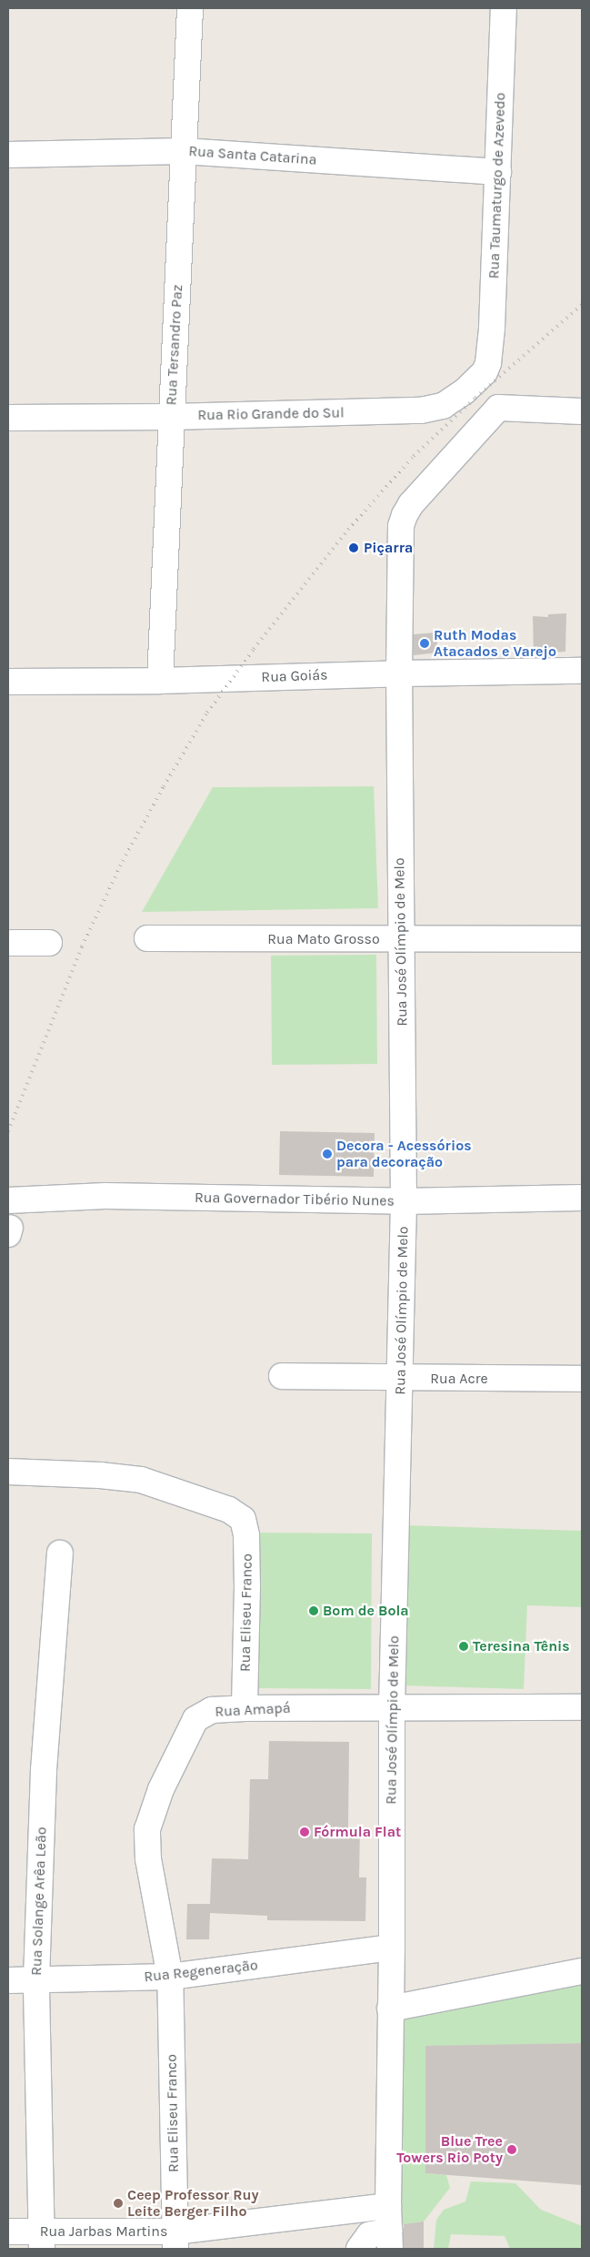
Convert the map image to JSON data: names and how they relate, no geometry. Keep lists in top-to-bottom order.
{
  "streets": {
    "street": [
      "Rua Santa Catarina",
      "Rua Taumaturgo de Azevedo",
      "Rua Tersandro Paz",
      "Rua Rio Grande do Sul",
      "Rua Goiás",
      "Rua Mato Grosso",
      "Rua José Olímpio de Melo",
      "Rua Governador Tibério Nunes",
      "Rua Acre",
      "Rua Eliseu Franco",
      "Rua Amapá",
      "Rua Solange Arêa Leão",
      "Rua Regeneração",
      "Rua Jarbas Martins"
    ]
  },
  "crossings": [
    ["Rua Santa Catarina", "Rua Taumaturgo de Azevedo"],
    ["Rua Santa Catarina", "Rua Tersandro Paz"],
    ["Rua Taumaturgo de Azevedo", "Rua Rio Grande do Sul"],
    ["Rua Tersandro Paz", "Rua Rio Grande do Sul"],
    ["Rua Tersandro Paz", "Rua Goiás"],
    ["Rua Goiás", "Rua José Olímpio de Melo"],
    ["Rua Mato Grosso", "Rua José Olímpio de Melo"],
    ["Rua José Olímpio de Melo", "Rua Governador Tibério Nunes"],
    ["Rua José Olímpio de Melo", "Rua Acre"],
    ["Rua José Olímpio de Melo", "Rua Amapá"],
    ["Rua José Olímpio de Melo", "Rua Regeneração"],
    ["Rua José Olímpio de Melo", "Rua Jarbas Martins"],
    ["Rua Eliseu Franco", "Rua Amapá"],
    ["Rua Eliseu Franco", "Rua Regeneração"],
    ["Rua Eliseu Franco", "Rua Jarbas Martins"],
    ["Rua Amapá", "Rua Regeneração"],
    ["Rua Solange Arêa Leão", "Rua Regeneração"],
    ["Rua Solange Arêa Leão", "Rua Jarbas Martins"]
  ],
  "places": [
    "Piçarra",
    "Ruth Modas Atacados e Varejo",
    "Decora - Acessórios para decoração",
    "Bom de Bola",
    "Teresina Tênis",
    "Fórmula Flat",
    "Blue Tree Towers Rio Poty",
    "Ceep Professor Ruy Leite Berger Filho"
  ]
}
